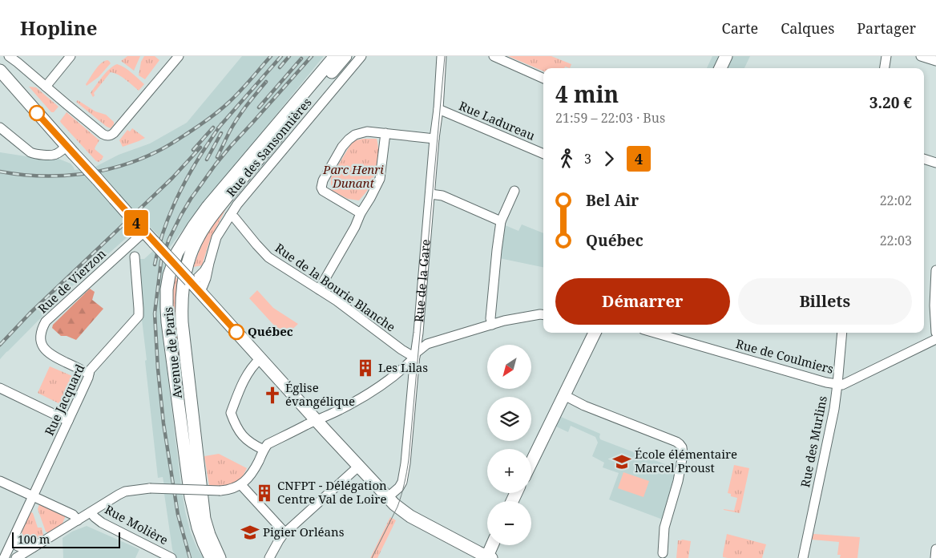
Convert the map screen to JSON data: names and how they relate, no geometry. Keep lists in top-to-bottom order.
{
  "streets": {
    "main road": ["Avenue de Paris"],
    "street": [
      "Rue Ladureau",
      "Rue des Sansonnières",
      "Rue de la Gare",
      "Rue de Vierzon",
      "Rue de la Bourie Blanche",
      "Rue de Coulmiers",
      "Rue Jacquard",
      "Rue des Murlins",
      "Rue Molière"
    ]
  },
  "crossings": [
    ["Rue Ladureau", "Rue de la Gare"],
    ["Rue des Sansonnières", "Rue de la Bourie Blanche"],
    ["Rue de la Gare", "Rue de la Bourie Blanche"],
    ["Rue de Vierzon", "Rue Jacquard"],
    ["Rue de Coulmiers", "Rue des Murlins"]
  ],
  "parks": ["Parc Henri Dunant"],
  "places": {
    "other": ["Québec"],
    "building": ["Les Lilas", "CNFPT - Délégation Centre Val de Loire"],
    "church": ["Église évangélique"],
    "school or university": ["École élémentaire Marcel Proust", "Pigier Orléans"]
  },
  "lines": ["bus line 4"],
  "scale_bar": "100 m",
  "north": "bottom left",
  "page": {
    "header": "Hopline",
    "nav": ["Carte", "Calques", "Partager"],
    "on_map": "4",
    "heading": ["4 min", "21:59 – 22:03 · Bus", "3.20 €"],
    "legs": ["3", "4"],
    "list": [
      {
        "name": "Bel Air",
        "value": "22:02"
      },
      {
        "name": "Québec",
        "value": "22:03"
      }
    ],
    "buttons": ["Démarrer", "Billets"],
    "map_buttons": ["+", "−"],
    "scale": "100 m"
  }
}
